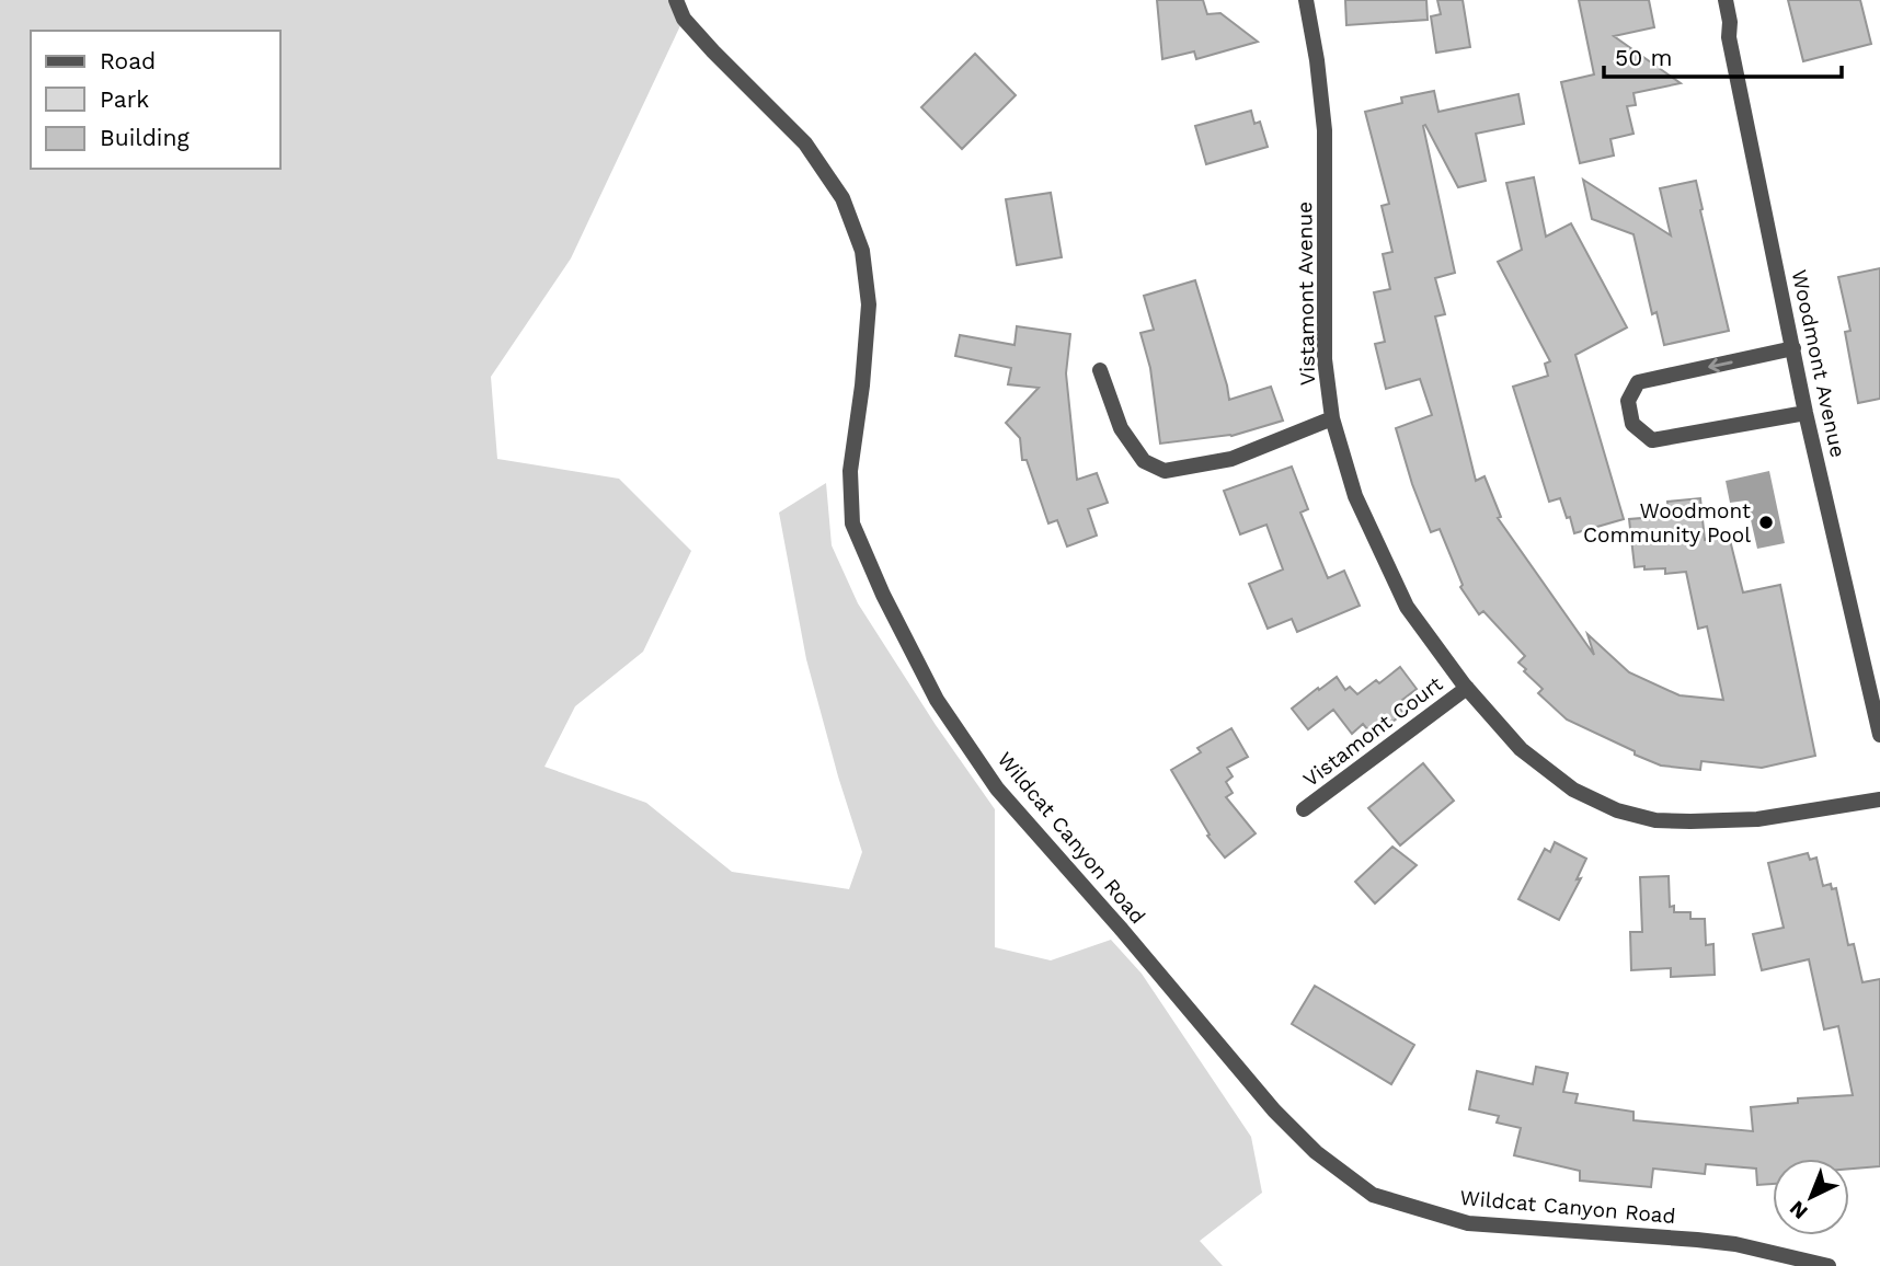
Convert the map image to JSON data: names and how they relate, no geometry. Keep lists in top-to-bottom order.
{
  "streets": {
    "street": [
      "Vistamont Avenue",
      "Woodmont Avenue",
      "Vistamont Court",
      "Wildcat Canyon Road"
    ]
  },
  "crossings": [
    ["Vistamont Avenue", "Vistamont Court"]
  ],
  "places": ["Woodmont Community Pool"],
  "legend": ["Road", "Park", "Building"],
  "scale_bar": "50 m",
  "north": "bottom left"
}
